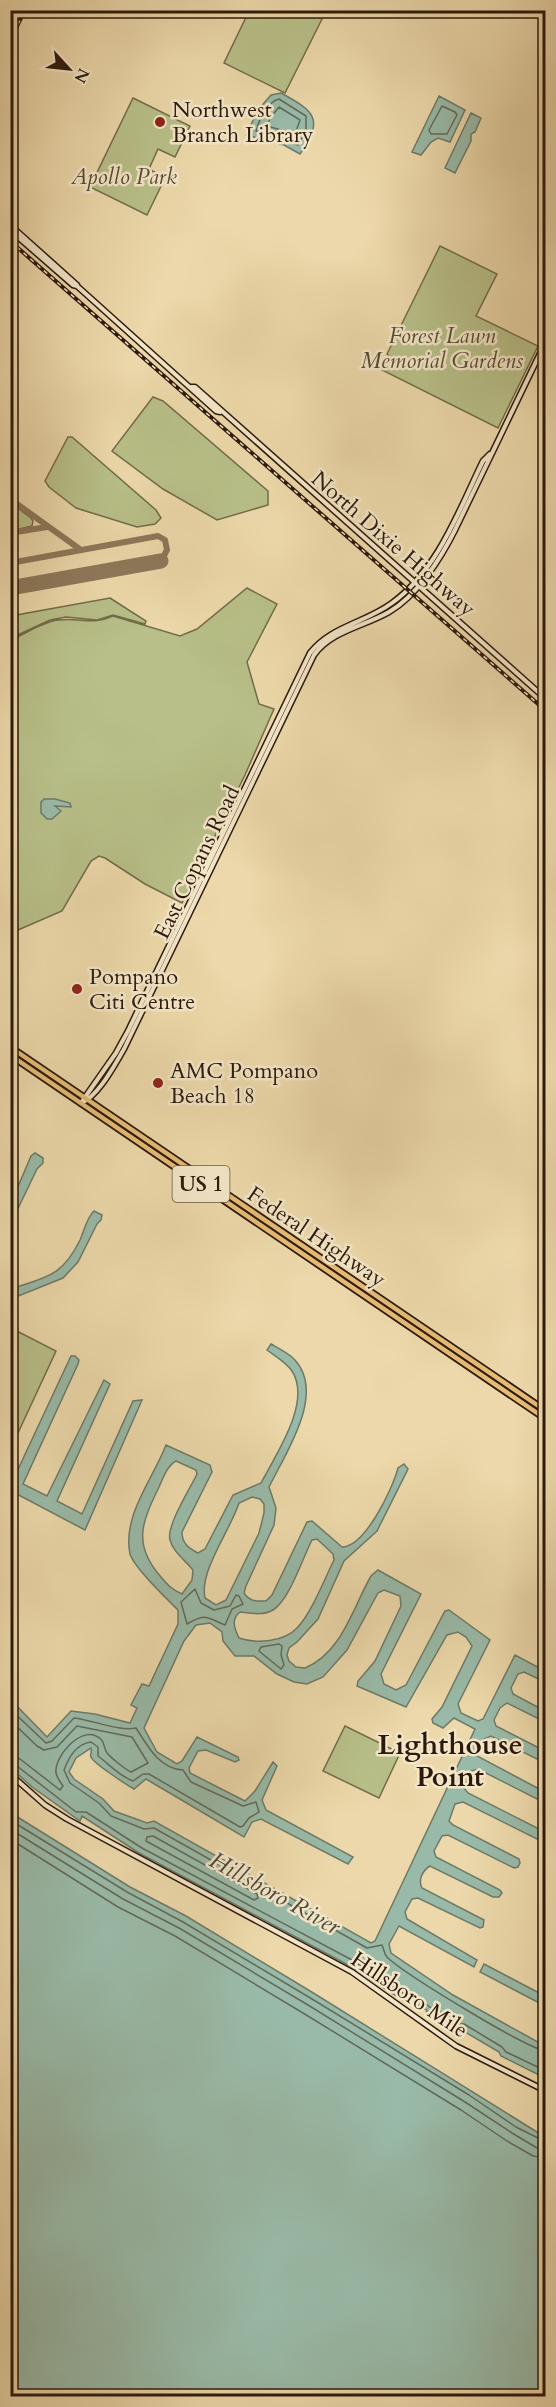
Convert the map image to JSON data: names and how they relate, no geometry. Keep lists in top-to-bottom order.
{
  "streets": {
    "main road": [
      "North Dixie Highway",
      "East Copans Road",
      "US 1",
      "Federal Highway",
      "Hillsboro Mile"
    ]
  },
  "crossings": [
    ["North Dixie Highway", "East Copans Road"],
    ["East Copans Road", "Federal Highway"]
  ],
  "districts": ["Lighthouse Point"],
  "water": ["Hillsboro River"],
  "parks": ["Apollo Park", "Forest Lawn Memorial Gardens"],
  "places": ["Northwest Branch Library", "Pompano Citi Centre", "AMC Pompano Beach 18"],
  "north": "bottom right"
}
